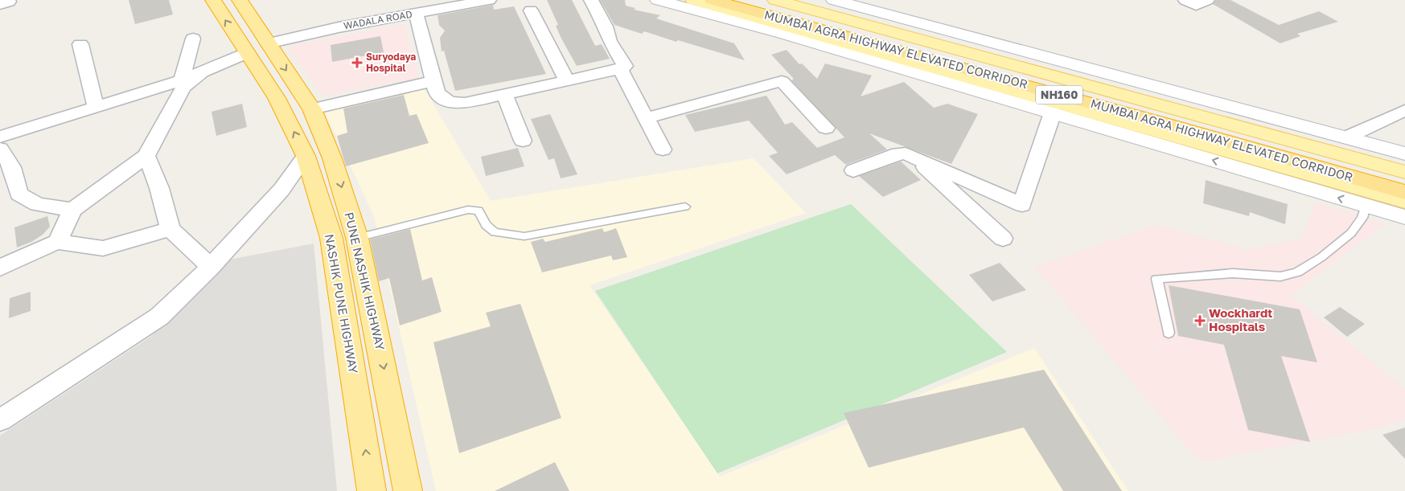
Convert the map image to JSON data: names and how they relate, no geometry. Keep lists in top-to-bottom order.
{
  "streets": {
    "highway": [
      "MUMBAI AGRA HIGHWAY ELEVATED CORRIDOR",
      "NH160",
      "PUNE NASHIK HIGHWAY",
      "NASHIK PUNE HIGHWAY"
    ],
    "street": ["WADALA ROAD"]
  },
  "crossings": [
    ["WADALA ROAD", "PUNE NASHIK HIGHWAY"]
  ],
  "one_way": ["PUNE NASHIK HIGHWAY", "NASHIK PUNE HIGHWAY"],
  "places": {
    "health": ["Suryodaya Hospital", "Wockhardt Hospitals"]
  }
}
